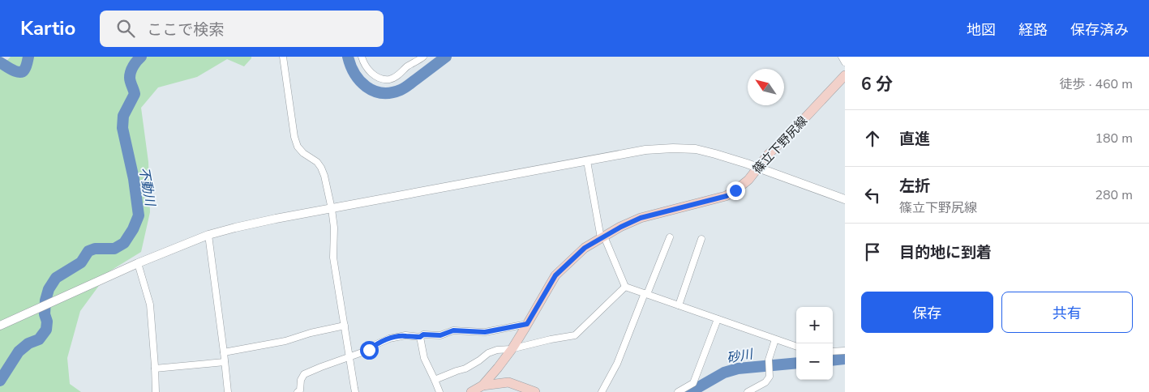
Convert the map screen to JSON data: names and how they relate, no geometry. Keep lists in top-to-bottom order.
{
  "streets": {
    "main road": ["篠立下野尻線"]
  },
  "water": ["不動川", "砂川"],
  "north": "top left",
  "page": {
    "header": "Kartio",
    "search": "ここで検索",
    "nav": ["地図", "経路", "保存済み"],
    "heading": ["6 分", "徒歩 · 460 m"],
    "list": [
      ["直進", "180 m"],
      ["左折", "篠立下野尻線", "280 m"],
      "目的地に到着"
    ],
    "buttons": ["保存", "共有"],
    "map_buttons": ["+", "−"]
  }
}
